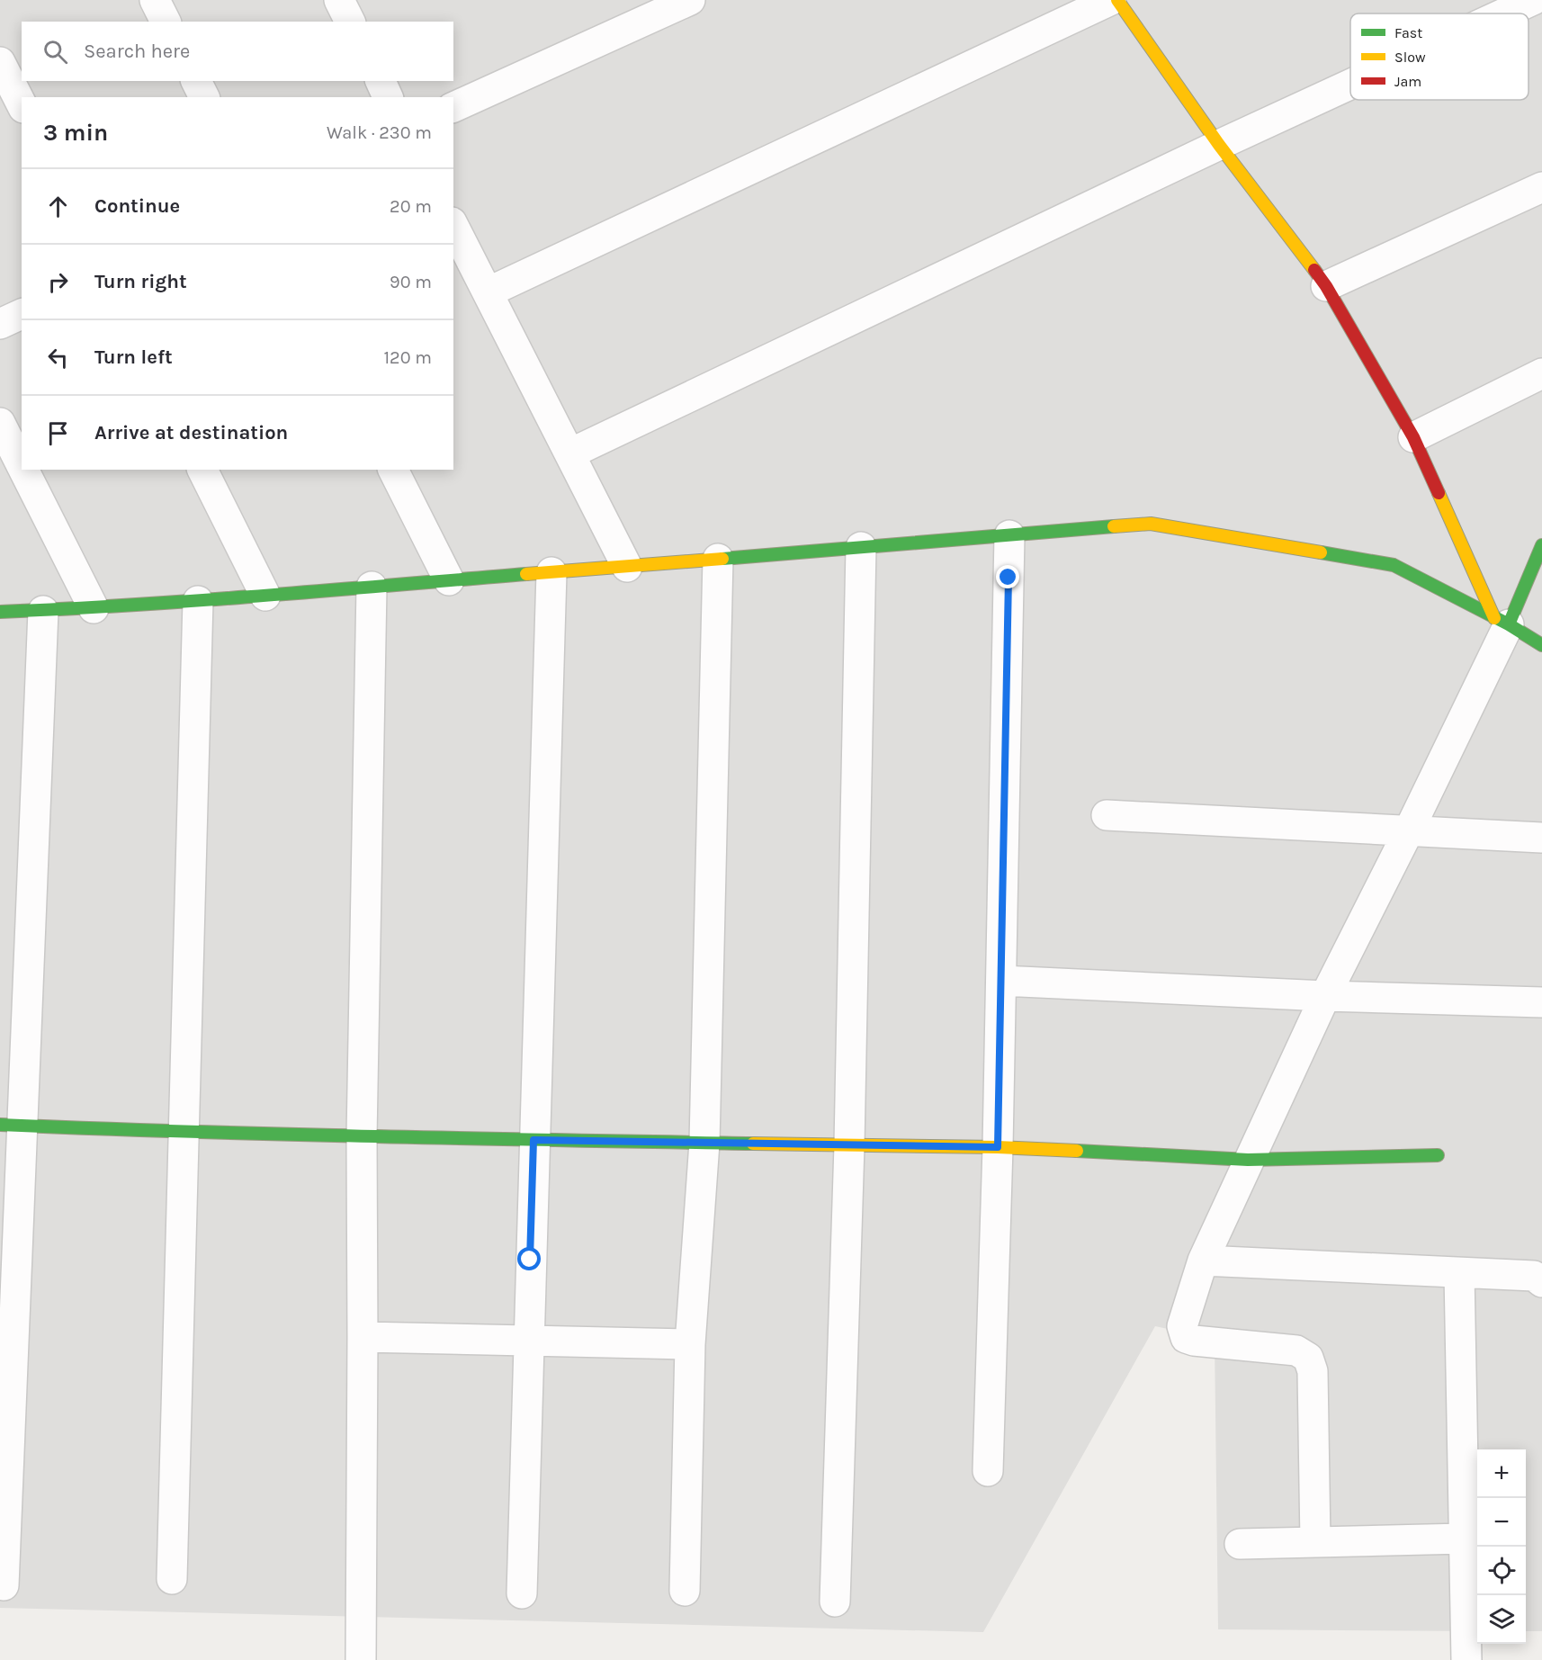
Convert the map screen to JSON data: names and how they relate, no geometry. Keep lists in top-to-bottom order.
{
  "legend": ["Fast", "Slow", "Jam"],
  "page": {
    "search": "Search here",
    "heading": ["3 min", "Walk · 230 m"],
    "list": [
      ["Continue", "20 m"],
      ["Turn right", "90 m"],
      ["Turn left", "120 m"],
      "Arrive at destination"
    ],
    "map_buttons": ["+", "−"]
  }
}
